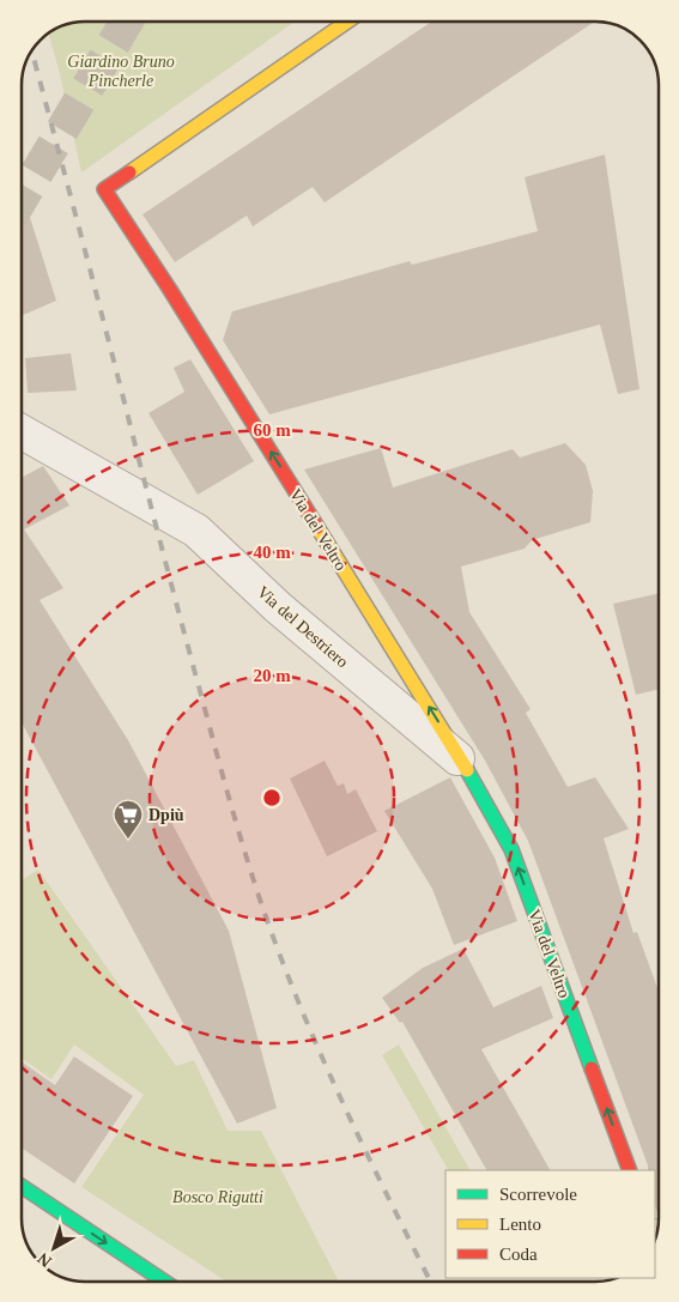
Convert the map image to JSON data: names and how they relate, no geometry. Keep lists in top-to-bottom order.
{
  "streets": {
    "street": ["Via del Veltro", "Via del Destriero"]
  },
  "crossings": [
    ["Via del Veltro", "Via del Destriero"]
  ],
  "one_way": ["Via del Veltro"],
  "parks": ["Giardino Bruno Pincherle", "Bosco Rigutti"],
  "places": {
    "supermarket": ["Dpiù"]
  },
  "legend": ["Scorrevole", "Lento", "Coda"],
  "north": "bottom left",
  "rings": ["60 m", "40 m", "20 m"]
}
